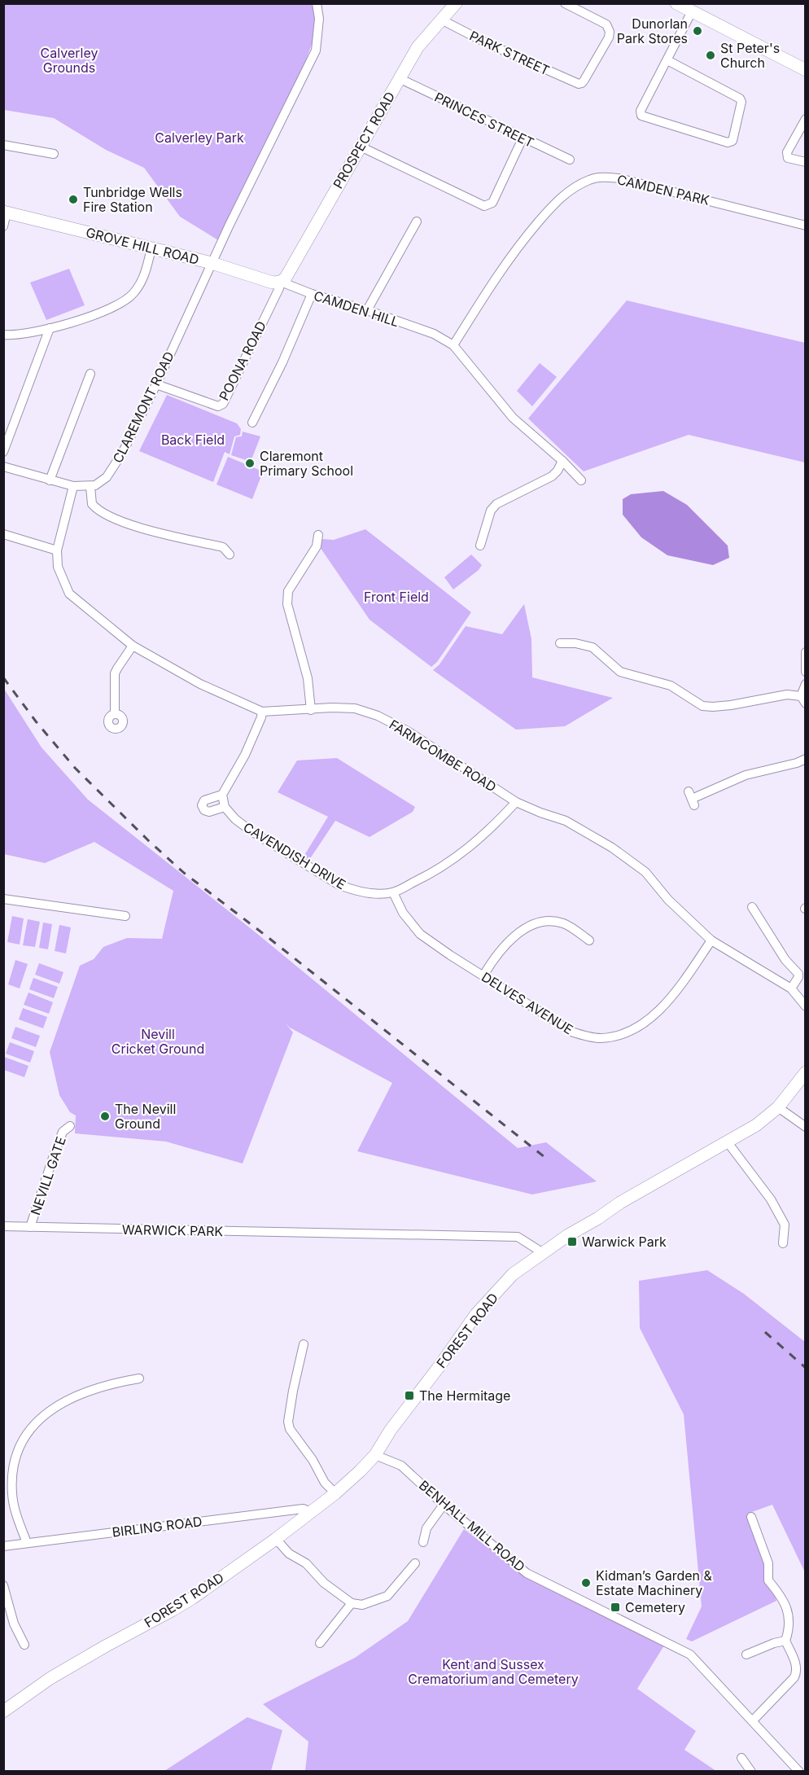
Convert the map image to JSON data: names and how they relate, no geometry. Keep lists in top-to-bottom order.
{
  "streets": {
    "street": [
      "PARK STREET",
      "PRINCES STREET",
      "PROSPECT ROAD",
      "CAMDEN PARK",
      "GROVE HILL ROAD",
      "CAMDEN HILL",
      "POONA ROAD",
      "CLAREMONT ROAD",
      "FARMCOMBE ROAD",
      "CAVENDISH DRIVE",
      "DELVES AVENUE",
      "NEVILL GATE",
      "WARWICK PARK",
      "FOREST ROAD",
      "BENHALL MILL ROAD",
      "BIRLING ROAD"
    ]
  },
  "crossings": [
    ["PARK STREET", "PROSPECT ROAD"],
    ["PRINCES STREET", "PROSPECT ROAD"],
    ["PROSPECT ROAD", "GROVE HILL ROAD"],
    ["PROSPECT ROAD", "CAMDEN HILL"],
    ["PROSPECT ROAD", "POONA ROAD"],
    ["CAMDEN PARK", "CAMDEN HILL"],
    ["GROVE HILL ROAD", "CAMDEN HILL"],
    ["GROVE HILL ROAD", "POONA ROAD"],
    ["GROVE HILL ROAD", "CLAREMONT ROAD"],
    ["CAMDEN HILL", "POONA ROAD"],
    ["POONA ROAD", "CLAREMONT ROAD"],
    ["FARMCOMBE ROAD", "CAVENDISH DRIVE"],
    ["FARMCOMBE ROAD", "DELVES AVENUE"],
    ["CAVENDISH DRIVE", "DELVES AVENUE"],
    ["NEVILL GATE", "WARWICK PARK"],
    ["WARWICK PARK", "FOREST ROAD"],
    ["FOREST ROAD", "BENHALL MILL ROAD"],
    ["FOREST ROAD", "BIRLING ROAD"]
  ],
  "parks": [
    "Calverley Grounds",
    "Calverley Park",
    "Back Field",
    "Front Field",
    "Nevill Cricket Ground",
    "Kent and Sussex Crematorium and Cemetery"
  ],
  "places": {
    "other": [
      "Dunorlan Park Stores",
      "St Peter's Church",
      "Tunbridge Wells Fire Station",
      "Claremont Primary School",
      "The Nevill Ground",
      "Kidman’s Garden & Estate Machinery"
    ],
    "transit": ["Warwick Park", "The Hermitage", "Cemetery"]
  }
}
